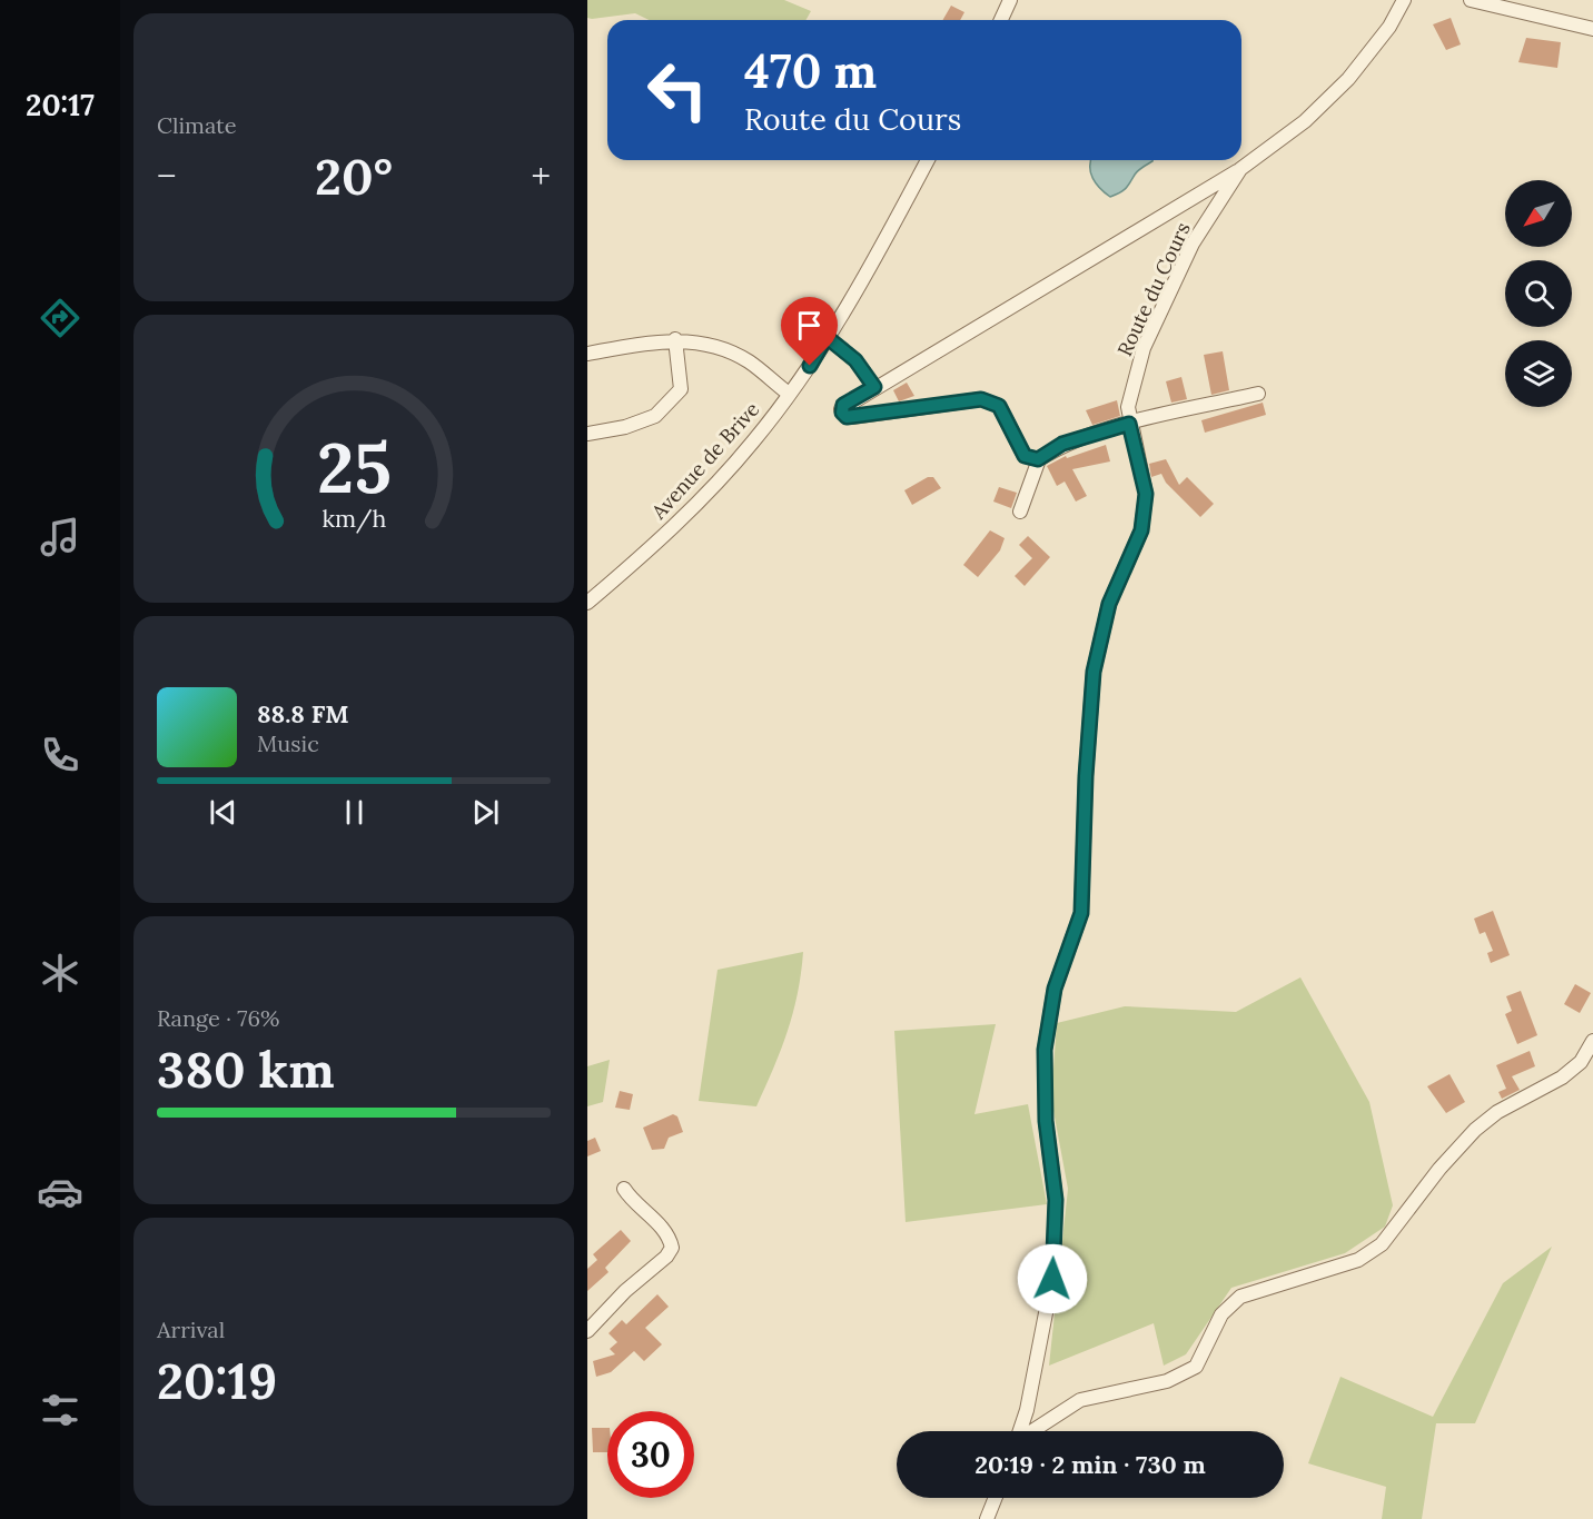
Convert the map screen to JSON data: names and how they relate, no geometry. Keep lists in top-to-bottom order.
{
  "streets": {
    "street": ["Route du Cours", "Avenue de Brive"]
  },
  "north": "bottom left",
  "page": {
    "tabs": "20:17",
    "tile": [
      "Climate",
      ["Range · 76%", "380 km"],
      ["Arrival", "20:19"]
    ],
    "turn": ["470 m", "Route du Cours"],
    "heat": ["−", "20°", "+"],
    "song": ["88.8 FM", "Music"],
    "limit": "30",
    "trip": "20:19 · 2 min · 730 m",
    "gauge": ["25", "km/h"]
  }
}
